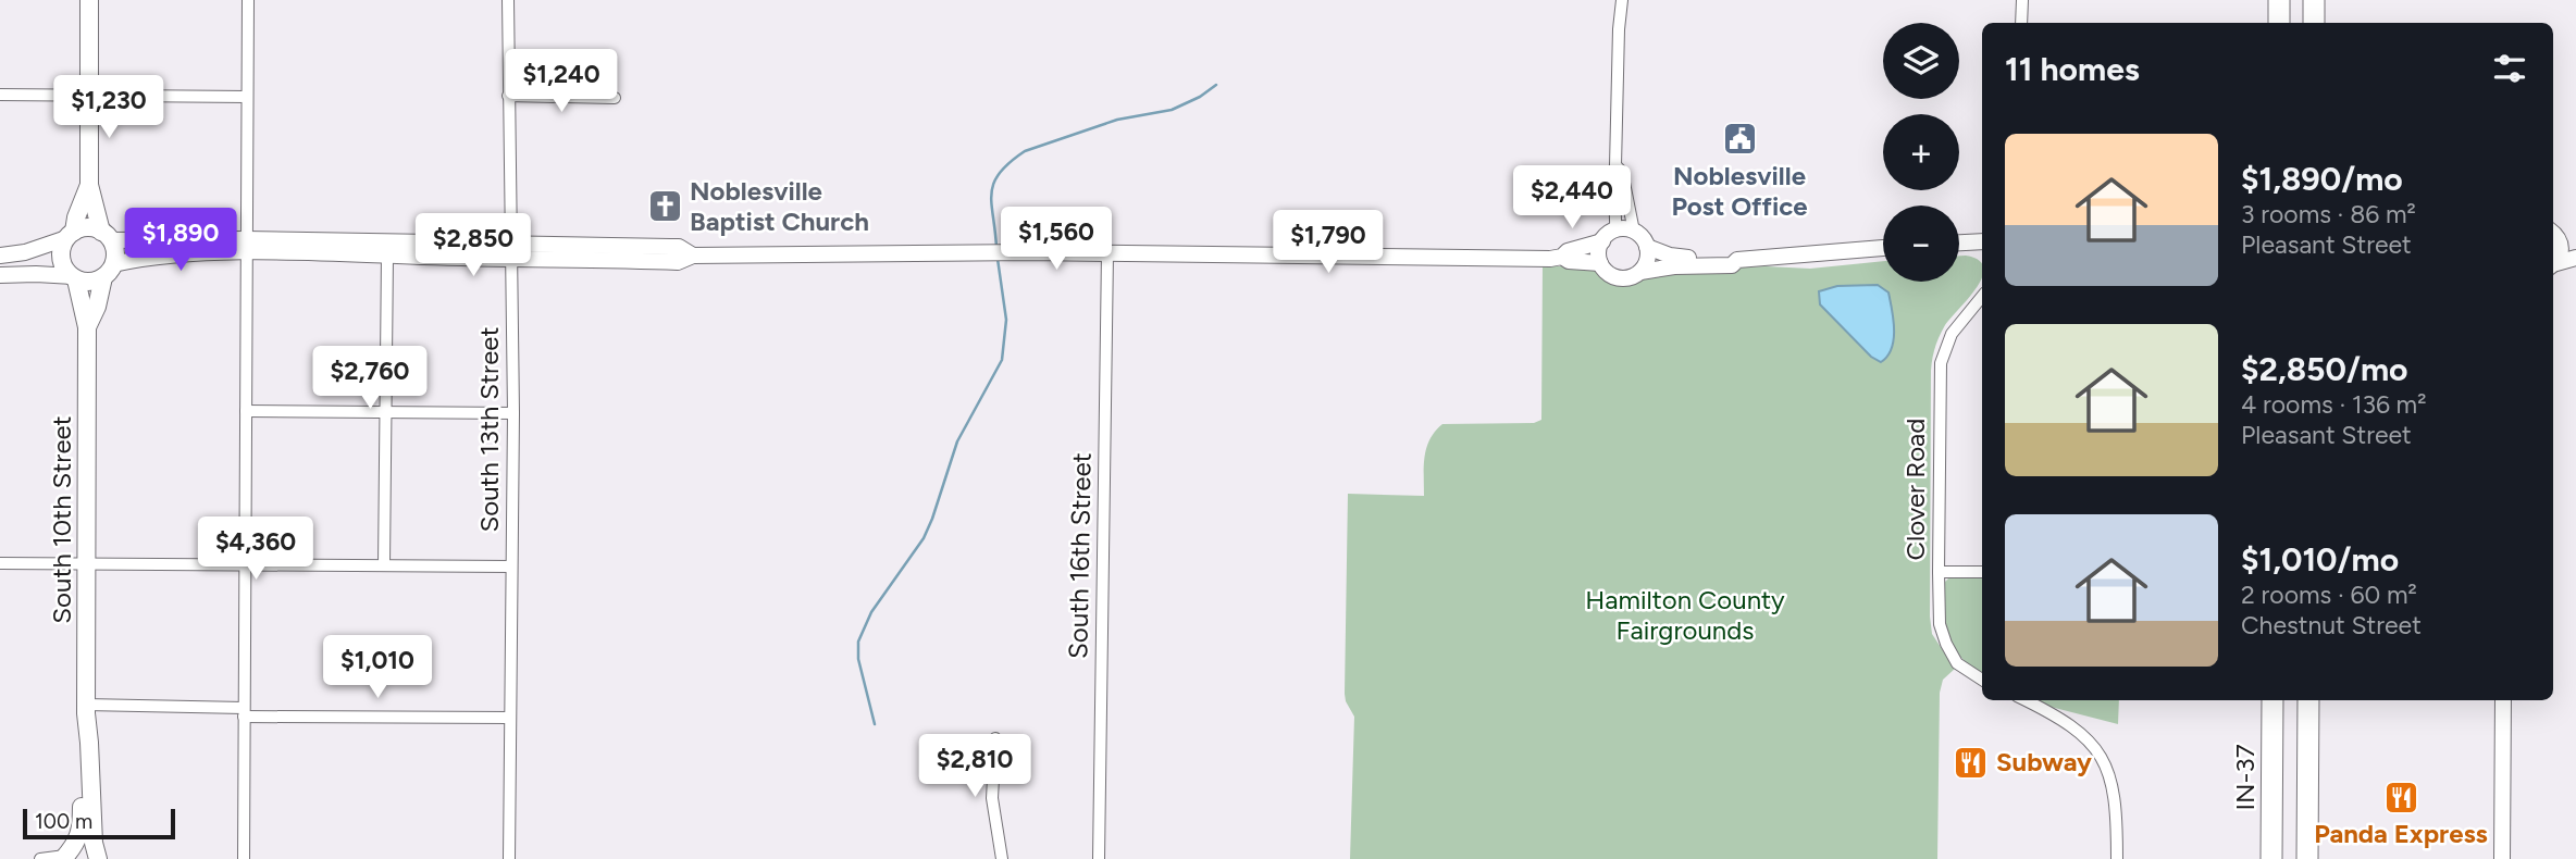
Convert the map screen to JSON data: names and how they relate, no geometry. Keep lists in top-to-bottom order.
{
  "streets": {
    "highway": ["IN-37"],
    "main road": ["South 10th Street"],
    "street": ["South 13th Street", "Clover Road", "South 16th Street"]
  },
  "parks": ["Hamilton County Fairgrounds"],
  "places": {
    "public building": ["Noblesville Post Office"],
    "church": ["Noblesville Baptist Church"],
    "restaurant": ["Subway", "Panda Express"]
  },
  "scale_bar": "100 m",
  "page": {
    "map_buttons": ["+", "−"],
    "heading": "11 homes",
    "price": [
      "$1,240",
      "$1,230",
      "$2,440",
      "$1,560",
      "$1,890",
      "$1,790",
      "$2,850",
      "$2,760",
      "$4,360",
      "$1,010",
      "$2,810"
    ],
    "list": [
      {
        "name": "$1,890/mo",
        "note": "3 rooms · 86 m² · Pleasant Street"
      },
      {
        "name": "$2,850/mo",
        "note": "4 rooms · 136 m² · Pleasant Street"
      },
      {
        "name": "$1,010/mo",
        "note": "2 rooms · 60 m² · Chestnut Street"
      }
    ],
    "scale": "100 m"
  }
}
